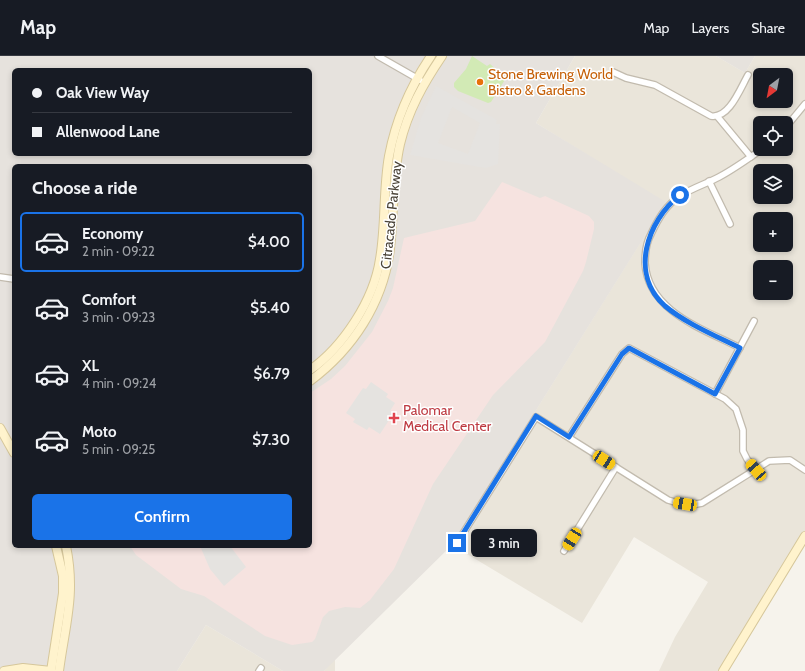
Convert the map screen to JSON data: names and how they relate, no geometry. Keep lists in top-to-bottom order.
{
  "streets": {
    "main road": ["Citracado Parkway"]
  },
  "places": {
    "other": ["Stone Brewing World Bistro & Gardens"],
    "health": ["Palomar Medical Center"]
  },
  "north": "bottom left",
  "page": {
    "header": "Map",
    "nav": ["Map", "Layers", "Share"],
    "map_buttons": ["+", "−"],
    "banner": ["Oak View Way", "Allenwood Lane"],
    "heading": "Choose a ride",
    "list": [
      {
        "name": "Economy",
        "note": "2 min · 09:22",
        "value": "$4.00"
      },
      {
        "name": "Comfort",
        "note": "3 min · 09:23",
        "value": "$5.40"
      },
      {
        "name": "XL",
        "note": "4 min · 09:24",
        "value": "$6.79"
      },
      {
        "name": "Moto",
        "note": "5 min · 09:25",
        "value": "$7.30"
      }
    ],
    "buttons": "Confirm",
    "bubble": "3 min"
  }
}
